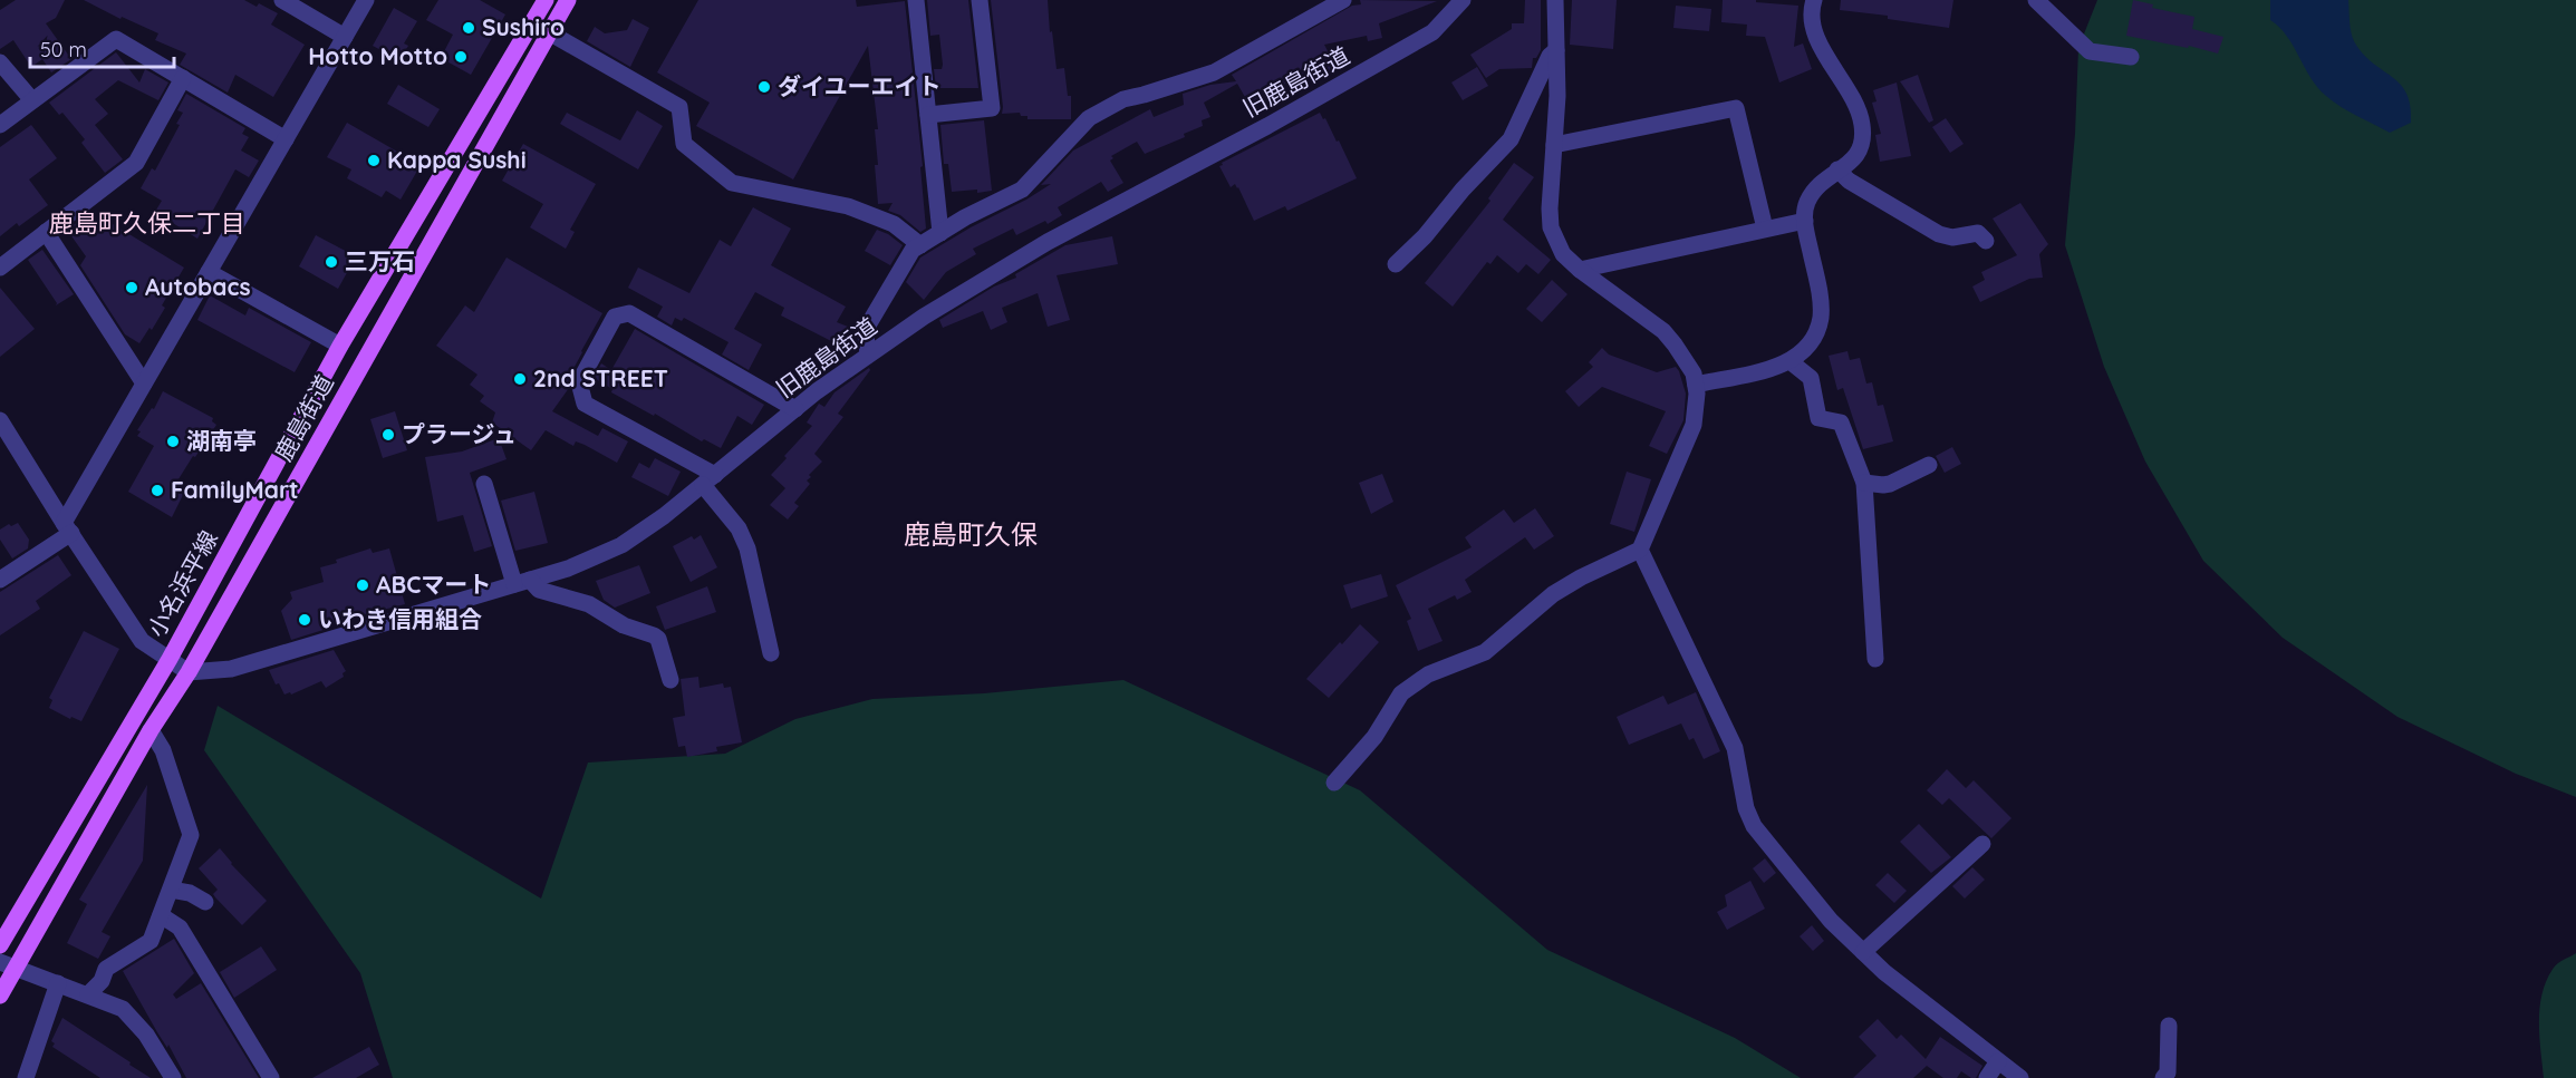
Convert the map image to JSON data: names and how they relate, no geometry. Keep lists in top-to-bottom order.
{
  "streets": {
    "main road": ["鹿島街道", "小名浜平線"],
    "street": ["旧鹿島街道"]
  },
  "crossings": [
    ["旧鹿島街道", "鹿島街道"]
  ],
  "districts": ["鹿島町久保二丁目", "鹿島町久保"],
  "places": [
    "Sushiro",
    "Hotto Motto",
    "ダイユーエイト",
    "Kappa Sushi",
    "三万石",
    "Autobacs",
    "2nd STREET",
    "プラージュ",
    "湖南亭",
    "FamilyMart",
    "ABCマート",
    "いわき信用組合"
  ],
  "scale_bar": "50 m"
}
